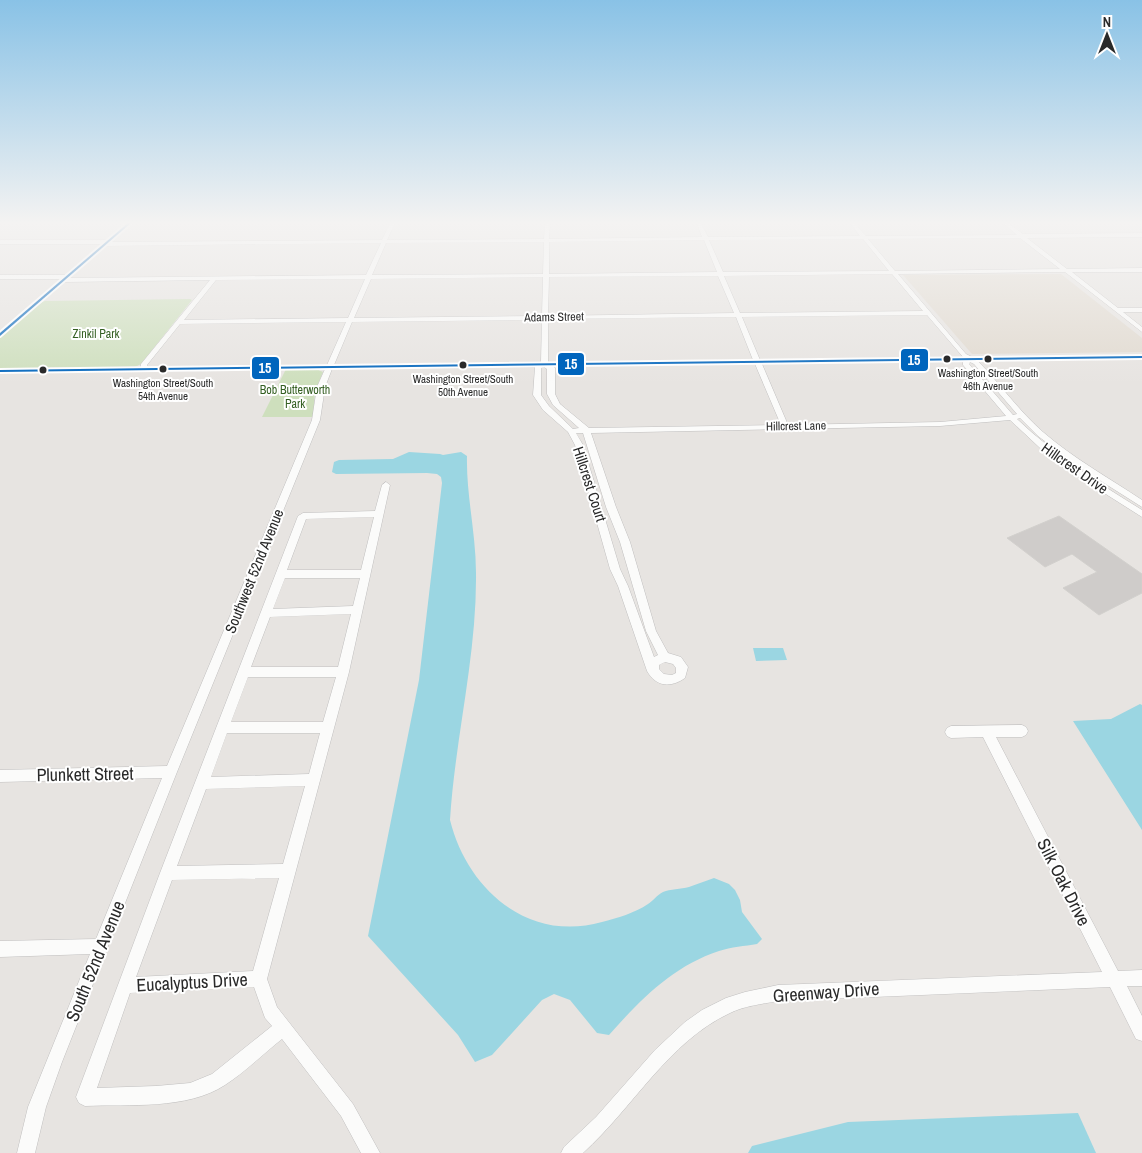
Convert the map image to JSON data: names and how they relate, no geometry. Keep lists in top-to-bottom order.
{
  "streets": {
    "street": [
      "Adams Street",
      "Hillcrest Lane",
      "Hillcrest Drive",
      "Hillcrest Court",
      "Southwest 52nd Avenue",
      "Plunkett Street",
      "Silk Oak Drive",
      "South 52nd Avenue",
      "Eucalyptus Drive",
      "Greenway Drive"
    ]
  },
  "crossings": [
    ["Hillcrest Lane", "Hillcrest Drive"],
    ["Hillcrest Lane", "Hillcrest Court"],
    ["Southwest 52nd Avenue", "Plunkett Street"],
    ["Southwest 52nd Avenue", "South 52nd Avenue"],
    ["Plunkett Street", "South 52nd Avenue"],
    ["Silk Oak Drive", "Greenway Drive"]
  ],
  "parks": ["Zinkil Park", "Bob Butterworth Park"],
  "places": ["Washington Street/South 46th Avenue", "Washington Street/South 50th Avenue", "Washington Street/South 54th Avenue"],
  "lines": ["transit line 15"],
  "north": "top"
}
